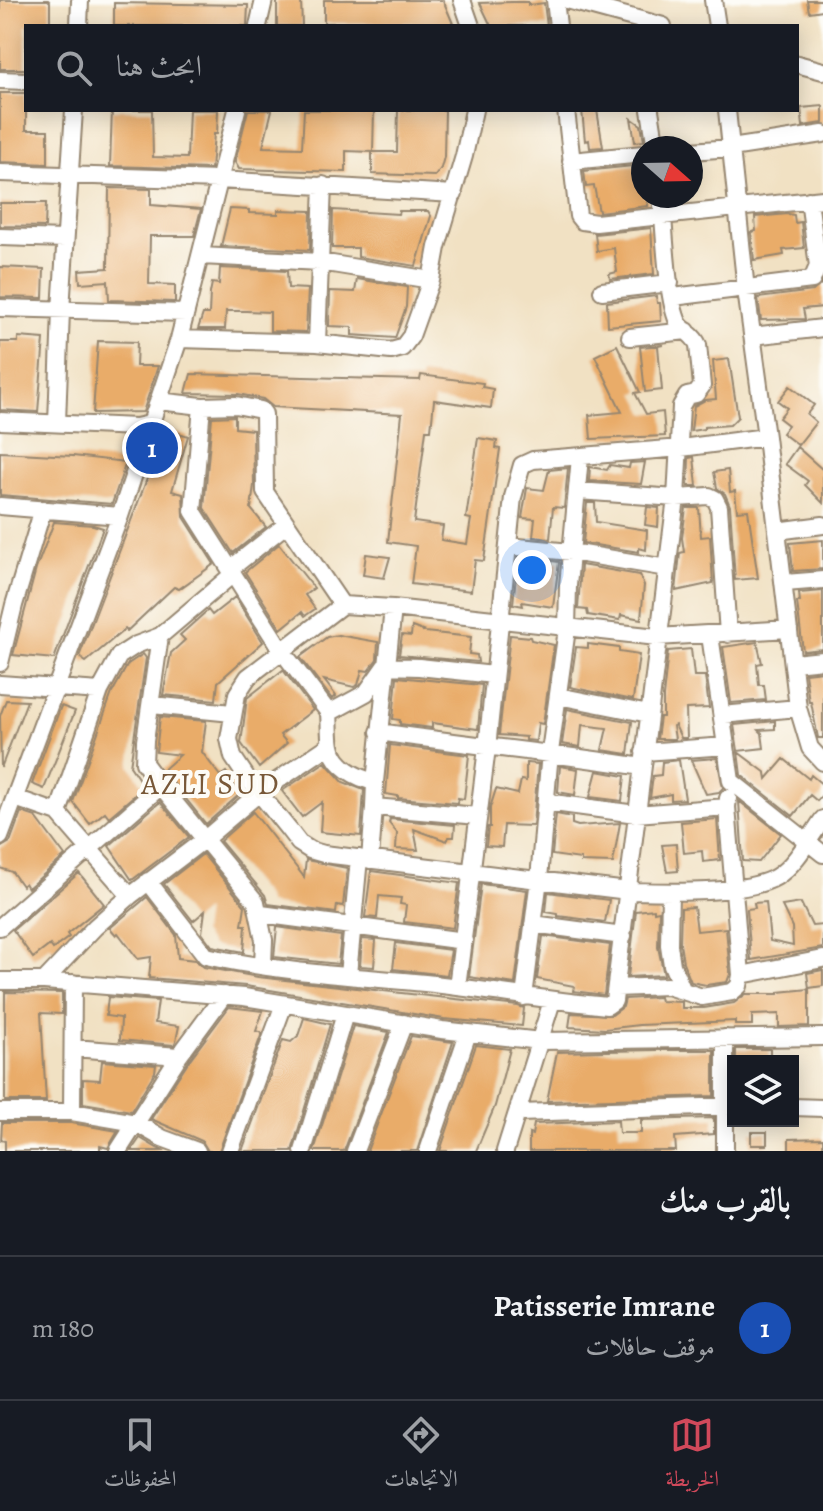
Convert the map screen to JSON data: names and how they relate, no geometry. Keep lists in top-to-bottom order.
{
  "districts": ["AZLI SUD"],
  "north": "right",
  "page": {
    "search": "ابحث هنا",
    "pins": "1",
    "heading": "بالقرب منك",
    "list": [
      {
        "mark": "1",
        "name": "Patisserie Imrane",
        "note": "موقف حافلات",
        "value": "180 m"
      }
    ],
    "nav": ["الخريطة", "الاتجاهات", "المحفوظات"]
  }
}
